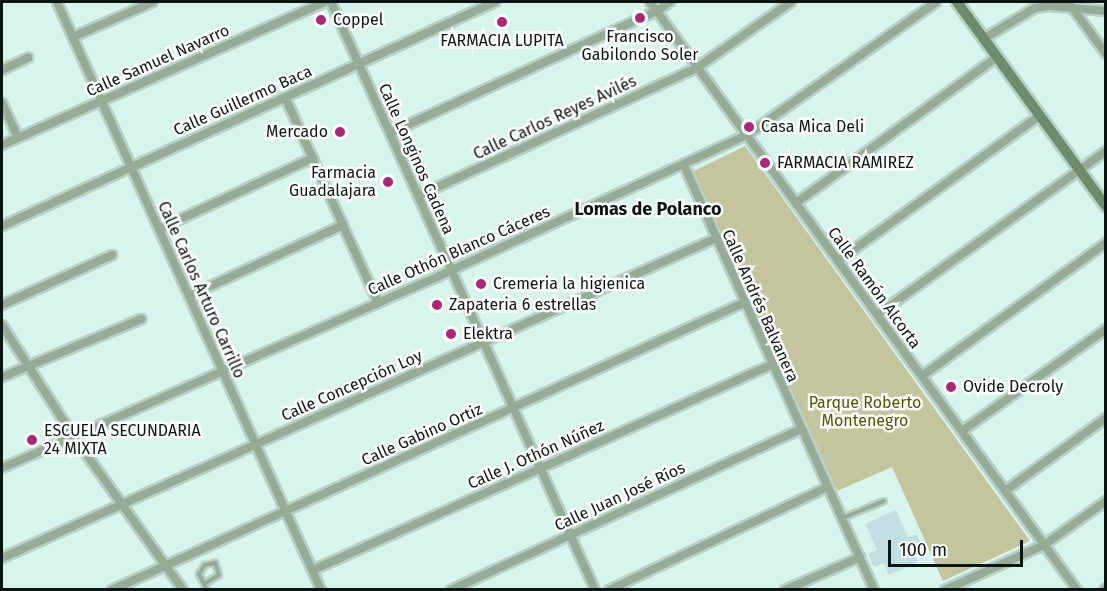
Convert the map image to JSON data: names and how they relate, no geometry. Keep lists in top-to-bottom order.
{
  "streets": {
    "street": [
      "Calle Samuel Navarro",
      "Calle Guillermo Baca",
      "Calle Carlos Reyes Avilés",
      "Calle Longinos Cadena",
      "Calle Othón Blanco Cáceres",
      "Calle Ramón Alcorta",
      "Calle Carlos Arturo Carrillo",
      "Calle Andrés Balvanera",
      "Calle Concepción Loy",
      "Calle Gabino Ortiz",
      "Calle J. Othón Núñez",
      "Calle Juan José Ríos"
    ]
  },
  "crossings": [
    ["Calle Samuel Navarro", "Calle Carlos Arturo Carrillo"],
    ["Calle Guillermo Baca", "Calle Longinos Cadena"],
    ["Calle Guillermo Baca", "Calle Carlos Arturo Carrillo"],
    ["Calle Carlos Reyes Avilés", "Calle Longinos Cadena"],
    ["Calle Carlos Reyes Avilés", "Calle Ramón Alcorta"],
    ["Calle Longinos Cadena", "Calle Othón Blanco Cáceres"],
    ["Calle Longinos Cadena", "Calle Concepción Loy"],
    ["Calle Longinos Cadena", "Calle Gabino Ortiz"],
    ["Calle Longinos Cadena", "Calle J. Othón Núñez"],
    ["Calle Longinos Cadena", "Calle Juan José Ríos"],
    ["Calle Othón Blanco Cáceres", "Calle Ramón Alcorta"],
    ["Calle Othón Blanco Cáceres", "Calle Carlos Arturo Carrillo"],
    ["Calle Othón Blanco Cáceres", "Calle Andrés Balvanera"],
    ["Calle Carlos Arturo Carrillo", "Calle Concepción Loy"],
    ["Calle Carlos Arturo Carrillo", "Calle Gabino Ortiz"],
    ["Calle Carlos Arturo Carrillo", "Calle J. Othón Núñez"],
    ["Calle Andrés Balvanera", "Calle Concepción Loy"],
    ["Calle Andrés Balvanera", "Calle Gabino Ortiz"],
    ["Calle Andrés Balvanera", "Calle J. Othón Núñez"],
    ["Calle Andrés Balvanera", "Calle Juan José Ríos"]
  ],
  "districts": ["Lomas de Polanco"],
  "parks": ["Parque Roberto Montenegro"],
  "places": [
    "Francisco Gabilondo Soler",
    "Coppel",
    "FARMACIA LUPITA",
    "Casa Mica Deli",
    "Mercado",
    "FARMACIA RAMIREZ",
    "Farmacia Guadalajara",
    "Cremeria la higienica",
    "Zapateria 6 estrellas",
    "Elektra",
    "Ovide Decroly",
    "ESCUELA SECUNDARIA 24 MIXTA"
  ],
  "scale_bar": "100 m"
}
